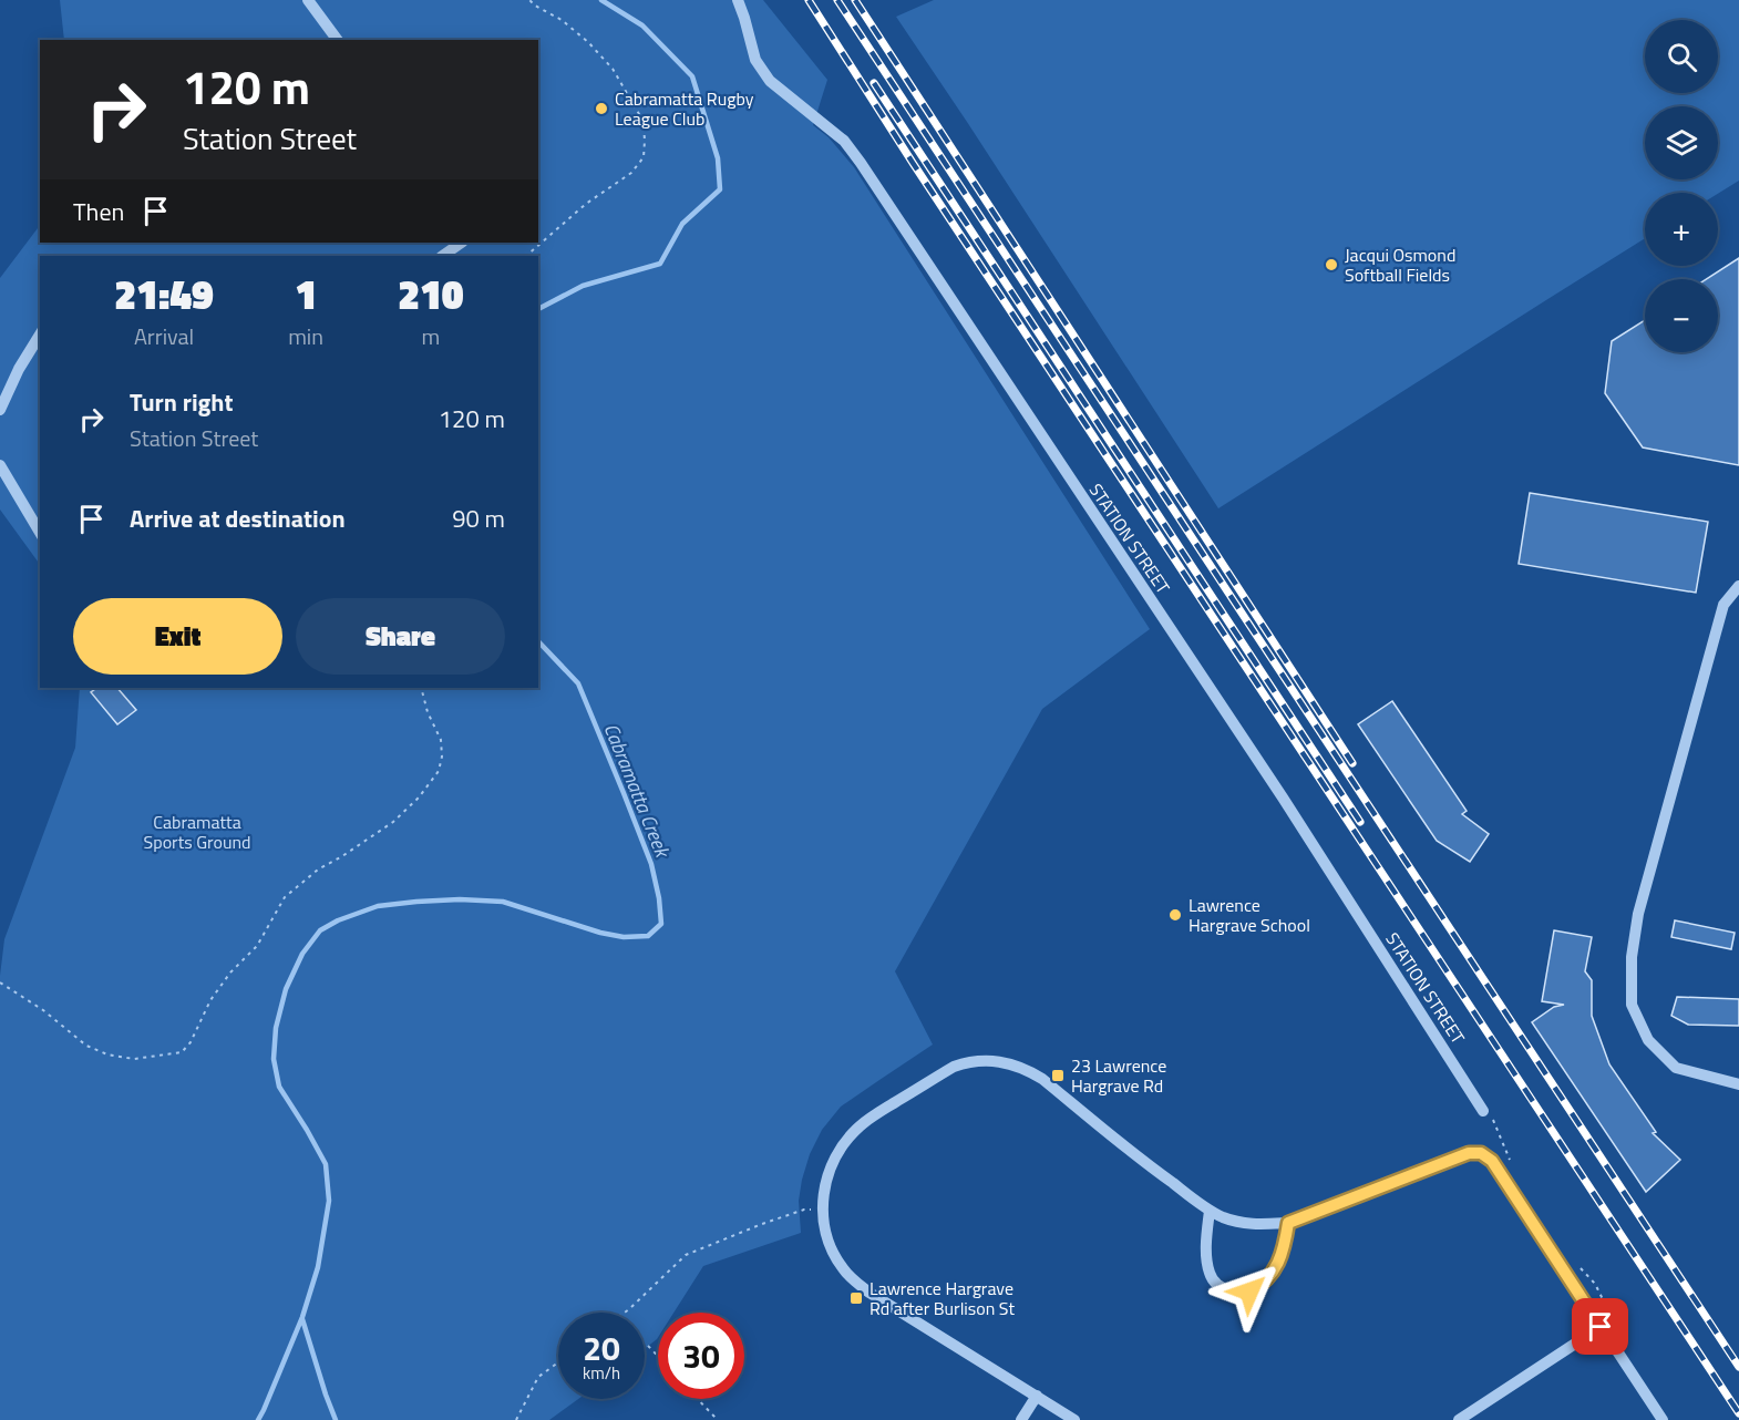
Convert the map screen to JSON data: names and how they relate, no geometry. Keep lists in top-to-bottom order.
{
  "streets": {
    "street": ["STATION STREET"]
  },
  "water": ["Cabramatta Creek"],
  "parks": ["Cabramatta Sports Ground"],
  "places": {
    "other": ["Cabramatta Rugby League Club", "Jacqui Osmond Softball Fields", "Lawrence Hargrave School"],
    "transit": ["23 Lawrence Hargrave Rd", "Lawrence Hargrave Rd after Burlison St"]
  },
  "page": {
    "map_buttons": ["+", "−"],
    "turn": ["120 m", "Station Street"],
    "then": "Then",
    "eta": [
      "21:49",
      "Arrival",
      "1",
      "min",
      "210",
      "m"
    ],
    "list": [
      {
        "name": "Turn right",
        "note": "Station Street",
        "value": "120 m"
      },
      {
        "name": "Arrive at destination",
        "value": "90 m"
      }
    ],
    "buttons": ["Exit", "Share"],
    "speed": "20 km/h",
    "limit": "30"
  }
}
